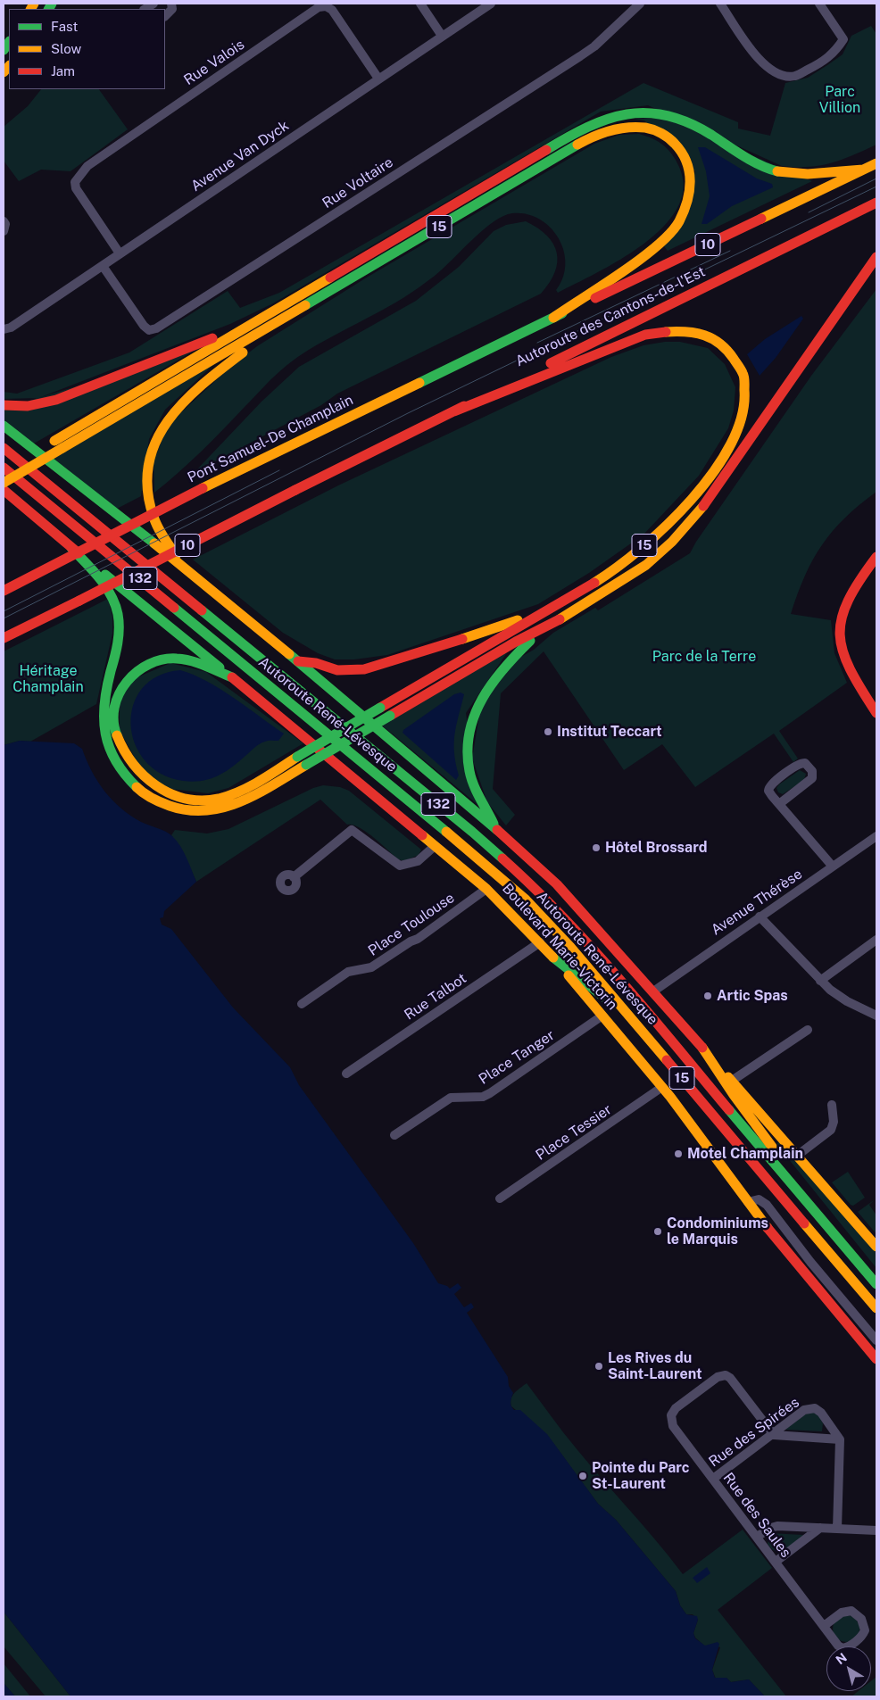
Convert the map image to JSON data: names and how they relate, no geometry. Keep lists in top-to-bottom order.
{
  "streets": {
    "main road": [
      "15",
      "10",
      "Autoroute des Cantons-de-l'Est",
      "Pont Samuel-De Champlain",
      "132",
      "Autoroute René-Lévesque",
      "Boulevard Marie-Victorin"
    ],
    "street": [
      "Rue Valois",
      "Avenue Van Dyck",
      "Rue Voltaire",
      "Avenue Thérèse",
      "Place Toulouse",
      "Rue Talbot",
      "Place Tanger",
      "Place Tessier",
      "Rue des Spirées",
      "Rue des Saules"
    ]
  },
  "crossings": [
    ["Rue Valois", "Avenue Van Dyck"],
    ["Avenue Van Dyck", "Rue Voltaire"],
    ["15", "10"],
    ["15", "Autoroute des Cantons-de-l'Est"],
    ["15", "Pont Samuel-De Champlain"],
    ["10", "Autoroute des Cantons-de-l'Est"],
    ["Autoroute des Cantons-de-l'Est", "Pont Samuel-De Champlain"],
    ["Place Toulouse", "Boulevard Marie-Victorin"],
    ["Boulevard Marie-Victorin", "Rue Talbot"],
    ["Boulevard Marie-Victorin", "Place Tanger"],
    ["Boulevard Marie-Victorin", "Place Tessier"],
    ["Rue des Spirées", "Rue des Saules"]
  ],
  "parks": ["Parc Villion", "Parc de la Terre", "Héritage Champlain"],
  "places": [
    "Institut Teccart",
    "Hôtel Brossard",
    "Artic Spas",
    "Motel Champlain",
    "Condominiums le Marquis",
    "Les Rives du Saint-Laurent",
    "Pointe du Parc St-Laurent"
  ],
  "legend": ["Fast", "Slow", "Jam"],
  "north": "top left"
}
